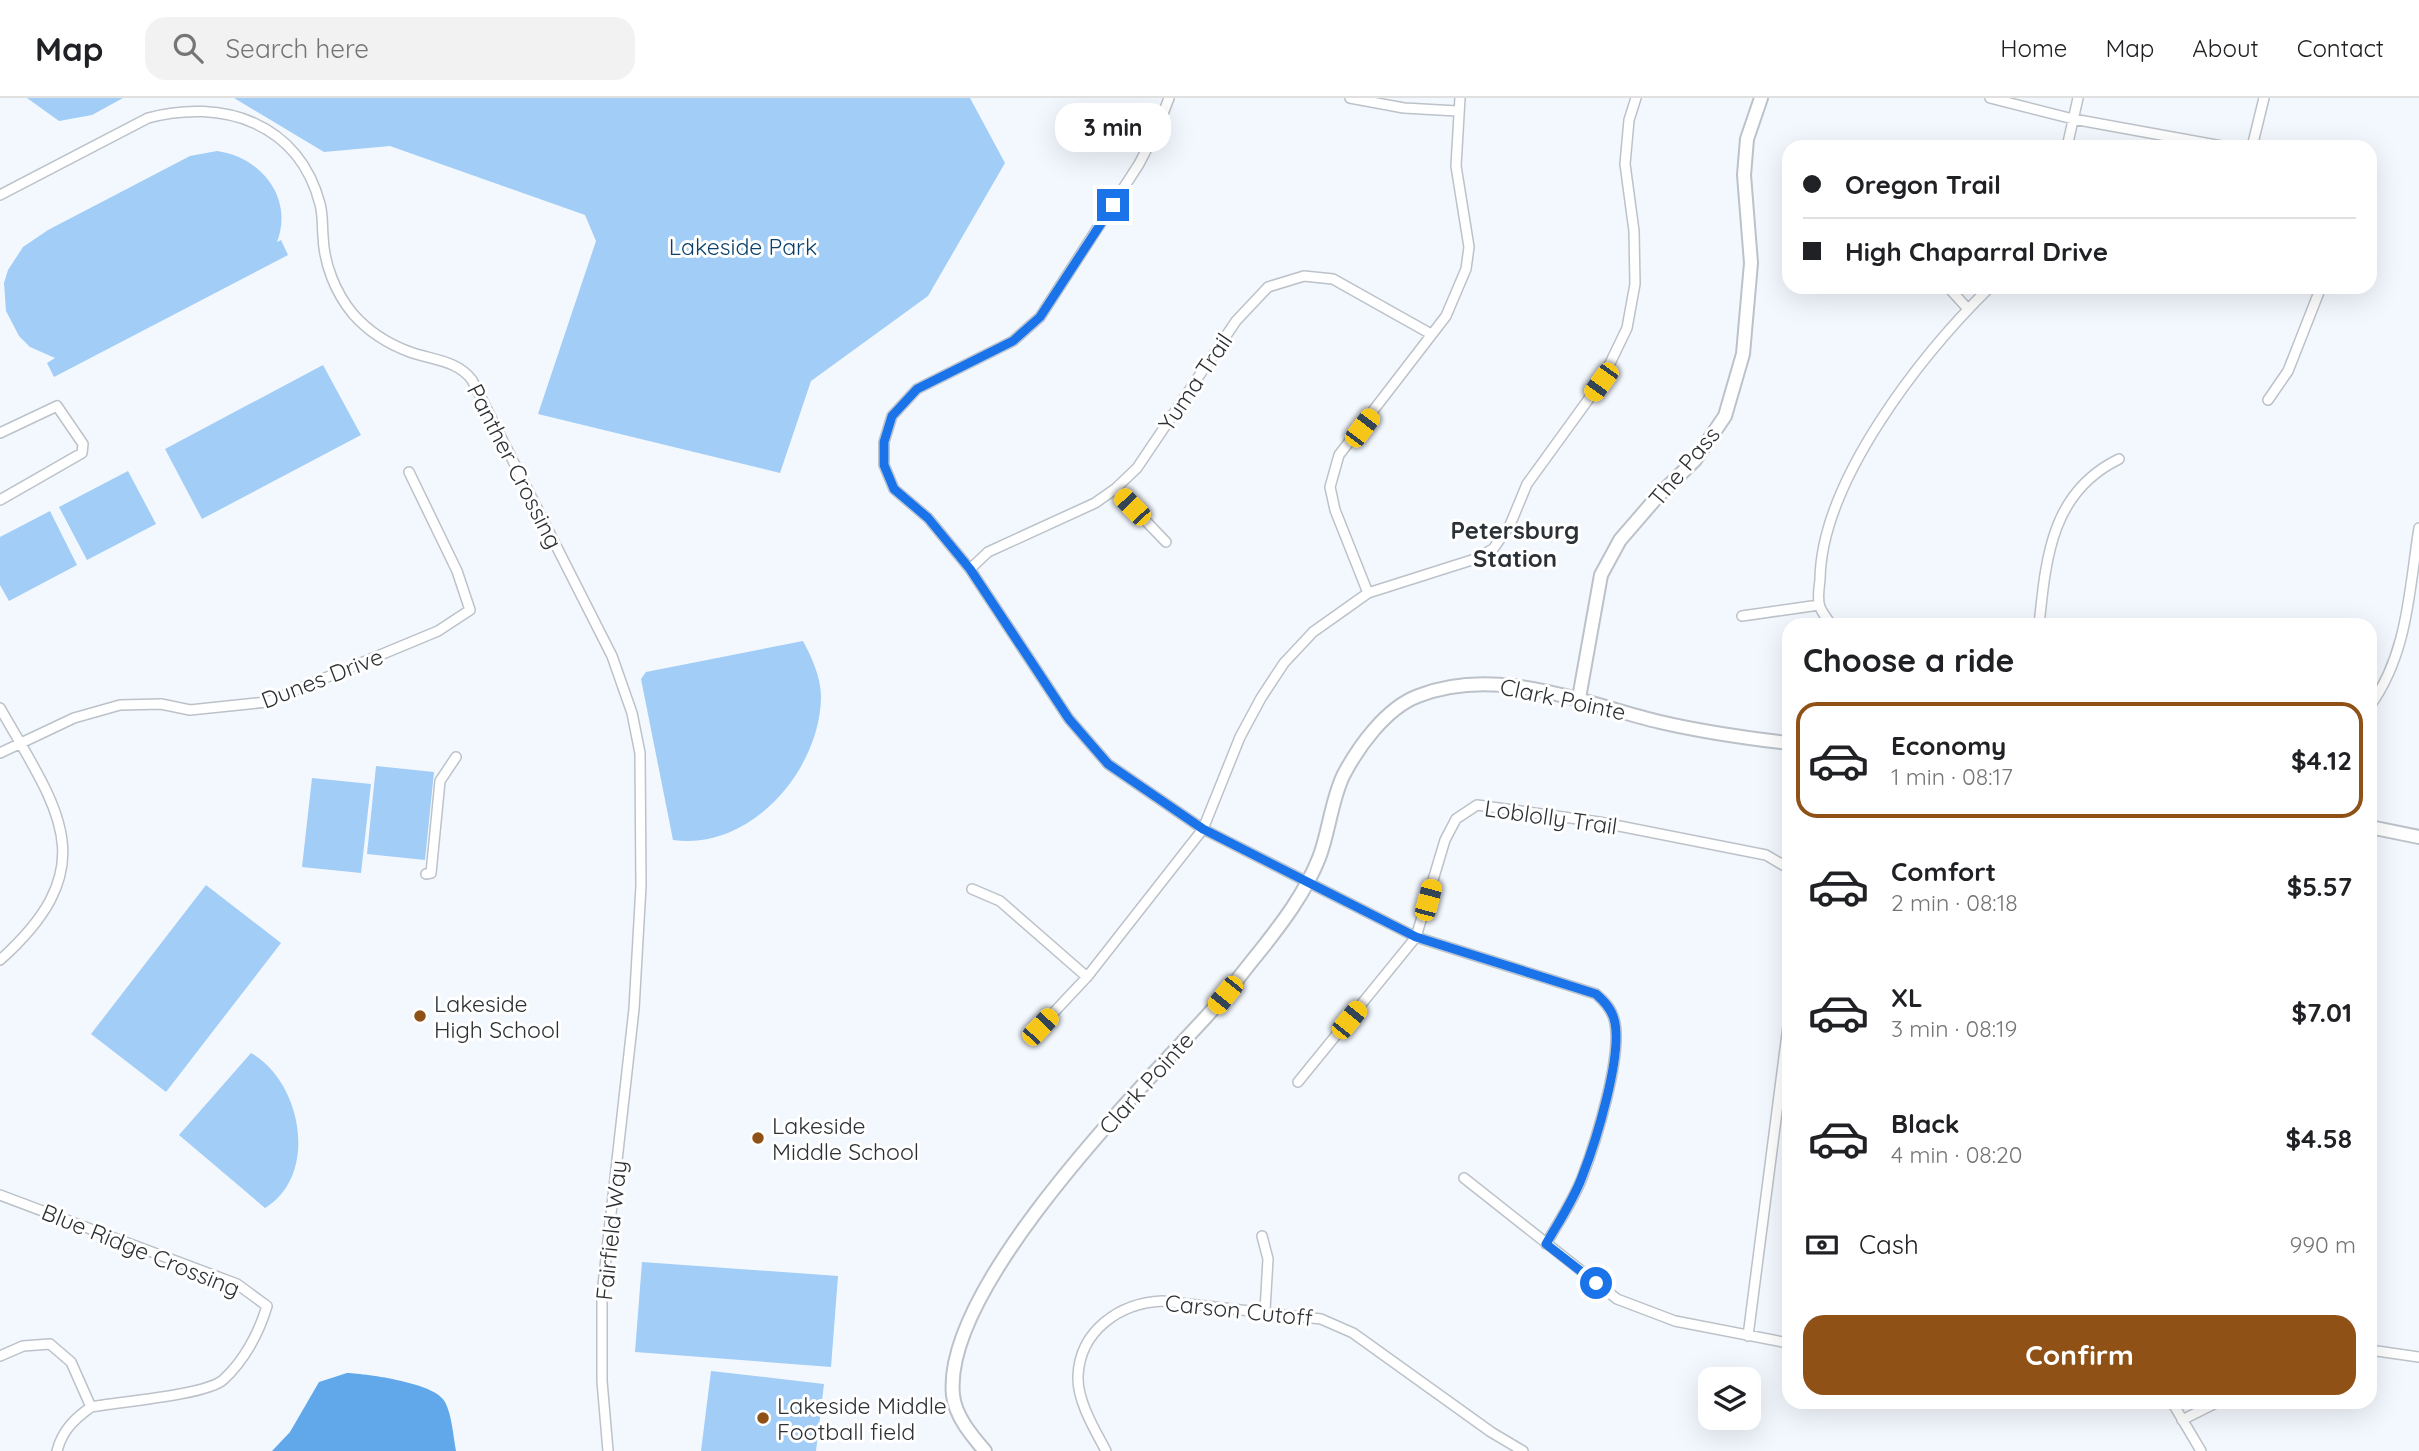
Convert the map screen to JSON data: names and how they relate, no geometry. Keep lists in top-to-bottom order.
{
  "streets": {
    "street": [
      "Yuma Trail",
      "Panther Crossing",
      "The Pass",
      "Dunes Drive",
      "Clark Pointe",
      "Loblolly Trail",
      "Fairfield Way",
      "Blue Ridge Crossing",
      "Carson Cutoff"
    ]
  },
  "crossings": [
    ["Panther Crossing", "Fairfield Way"],
    ["The Pass", "Clark Pointe"]
  ],
  "districts": ["Petersburg Station"],
  "parks": ["Lakeside Park"],
  "places": ["Lakeside High School", "Lakeside Middle School", "Lakeside Middle Football field"],
  "page": {
    "header": "Map",
    "search": "Search here",
    "nav": [
      "Home",
      "Map",
      "About",
      "Contact"
    ],
    "bubble": "3 min",
    "banner": ["Oregon Trail", "High Chaparral Drive"],
    "heading": "Choose a ride",
    "list": [
      {
        "name": "Economy",
        "note": "1 min · 08:17",
        "value": "$4.12"
      },
      {
        "name": "Comfort",
        "note": "2 min · 08:18",
        "value": "$5.57"
      },
      {
        "name": "XL",
        "note": "3 min · 08:19",
        "value": "$7.01"
      },
      {
        "name": "Black",
        "note": "4 min · 08:20",
        "value": "$4.58"
      }
    ],
    "pay": ["Cash", "990 m"],
    "buttons": "Confirm"
  }
}
